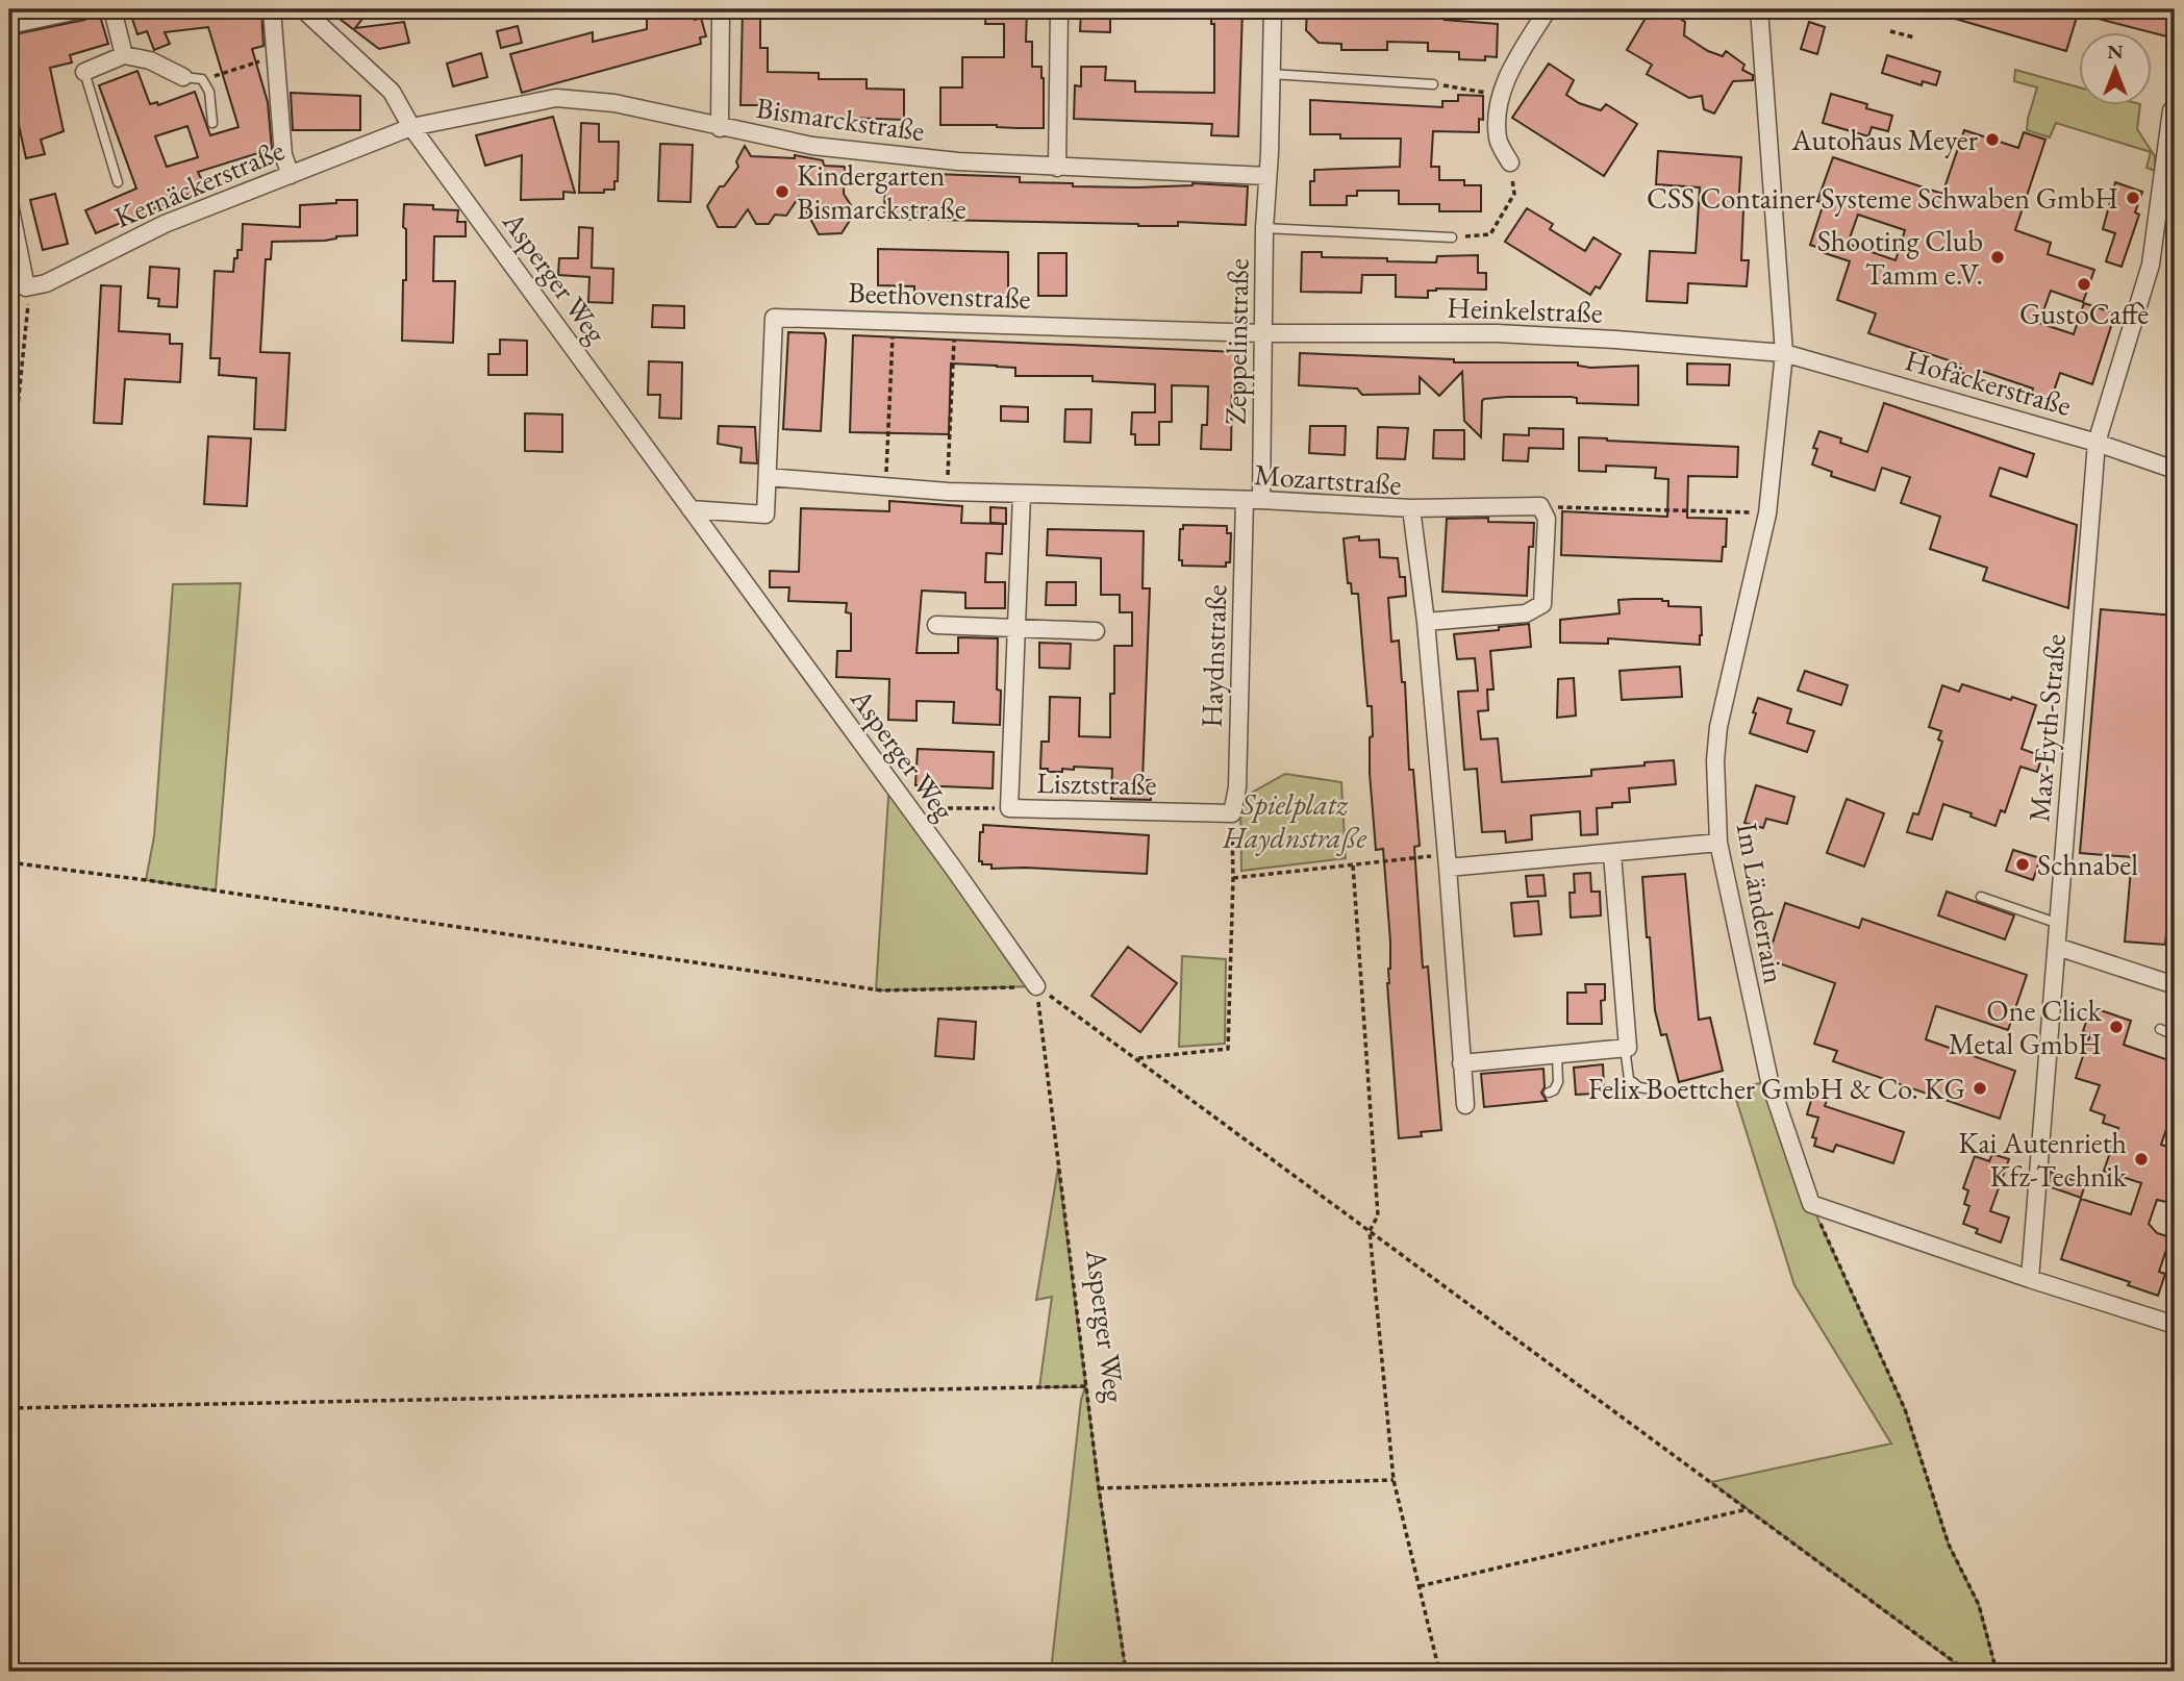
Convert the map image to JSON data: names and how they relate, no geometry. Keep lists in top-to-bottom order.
{
  "streets": {
    "street": [
      "Bismarckstraße",
      "Kernäckerstraße",
      "Asperger Weg",
      "Beethovenstraße",
      "Heinkelstraße",
      "Zeppelinstraße",
      "Hofäckerstraße",
      "Mozartstraße",
      "Haydnstraße",
      "Max-Eyth-Straße",
      "Lisztstraße",
      "Im Länderrain"
    ]
  },
  "crossings": [
    ["Bismarckstraße", "Kernäckerstraße"],
    ["Bismarckstraße", "Asperger Weg"],
    ["Bismarckstraße", "Zeppelinstraße"],
    ["Kernäckerstraße", "Asperger Weg"],
    ["Beethovenstraße", "Heinkelstraße"],
    ["Beethovenstraße", "Zeppelinstraße"],
    ["Beethovenstraße", "Mozartstraße"],
    ["Heinkelstraße", "Zeppelinstraße"],
    ["Heinkelstraße", "Hofäckerstraße"],
    ["Heinkelstraße", "Im Länderrain"],
    ["Zeppelinstraße", "Mozartstraße"],
    ["Zeppelinstraße", "Haydnstraße"],
    ["Hofäckerstraße", "Max-Eyth-Straße"],
    ["Hofäckerstraße", "Im Länderrain"],
    ["Mozartstraße", "Haydnstraße"],
    ["Mozartstraße", "Lisztstraße"],
    ["Haydnstraße", "Lisztstraße"]
  ],
  "parks": ["Spielplatz Haydnstraße"],
  "places": [
    "Autohaus Meyer",
    "Kindergarten Bismarckstraße",
    "CSS Container Systeme Schwaben GmbH",
    "Shooting Club Tamm e.V.",
    "GustoCaffè",
    "Schnabel",
    "One Click Metal GmbH",
    "Felix Boettcher GmbH & Co. KG",
    "Kai Autenrieth Kfz-Technik"
  ],
  "north": "top"
}
